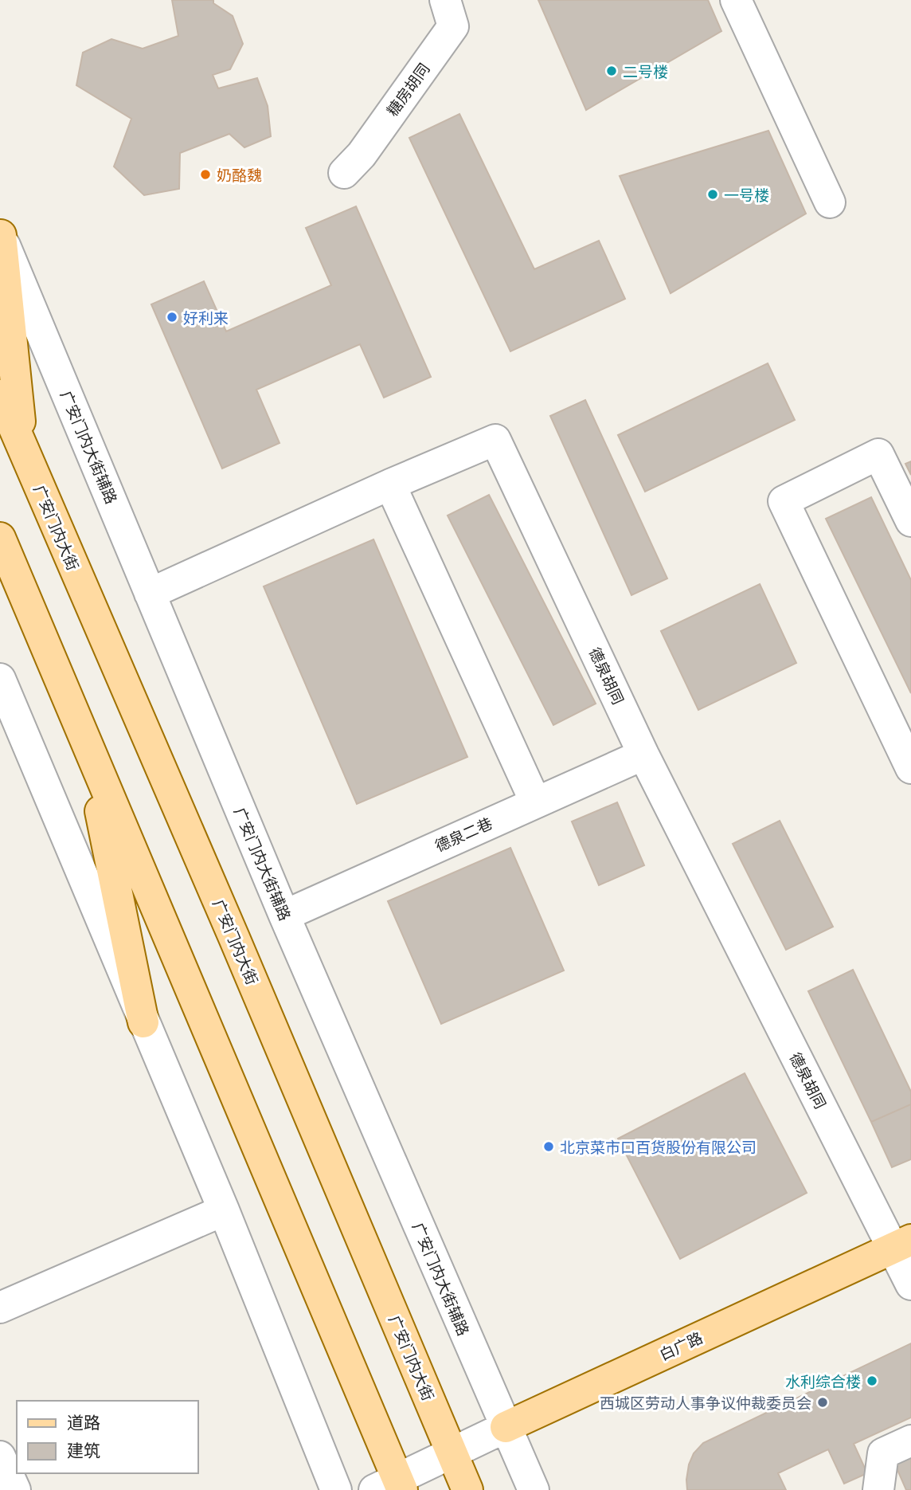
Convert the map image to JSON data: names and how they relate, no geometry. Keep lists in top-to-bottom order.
{
  "streets": {
    "main road": ["广安门内大街", "白广路"],
    "street": [
      "糖房胡同",
      "广安门内大街辅路",
      "德泉胡同",
      "德泉二巷"
    ]
  },
  "crossings": [
    ["广安门内大街辅路", "德泉胡同"],
    ["广安门内大街辅路", "德泉二巷"],
    ["广安门内大街辅路", "白广路"],
    ["广安门内大街", "白广路"],
    ["德泉胡同", "德泉二巷"],
    ["德泉胡同", "白广路"]
  ],
  "places": [
    "二号楼",
    "奶酪魏",
    "一号楼",
    "好利来",
    "北京菜市口百货股份有限公司",
    "水利综合楼",
    "西城区劳动人事争议仲裁委员会"
  ],
  "legend": ["道路", "建筑"]
}
